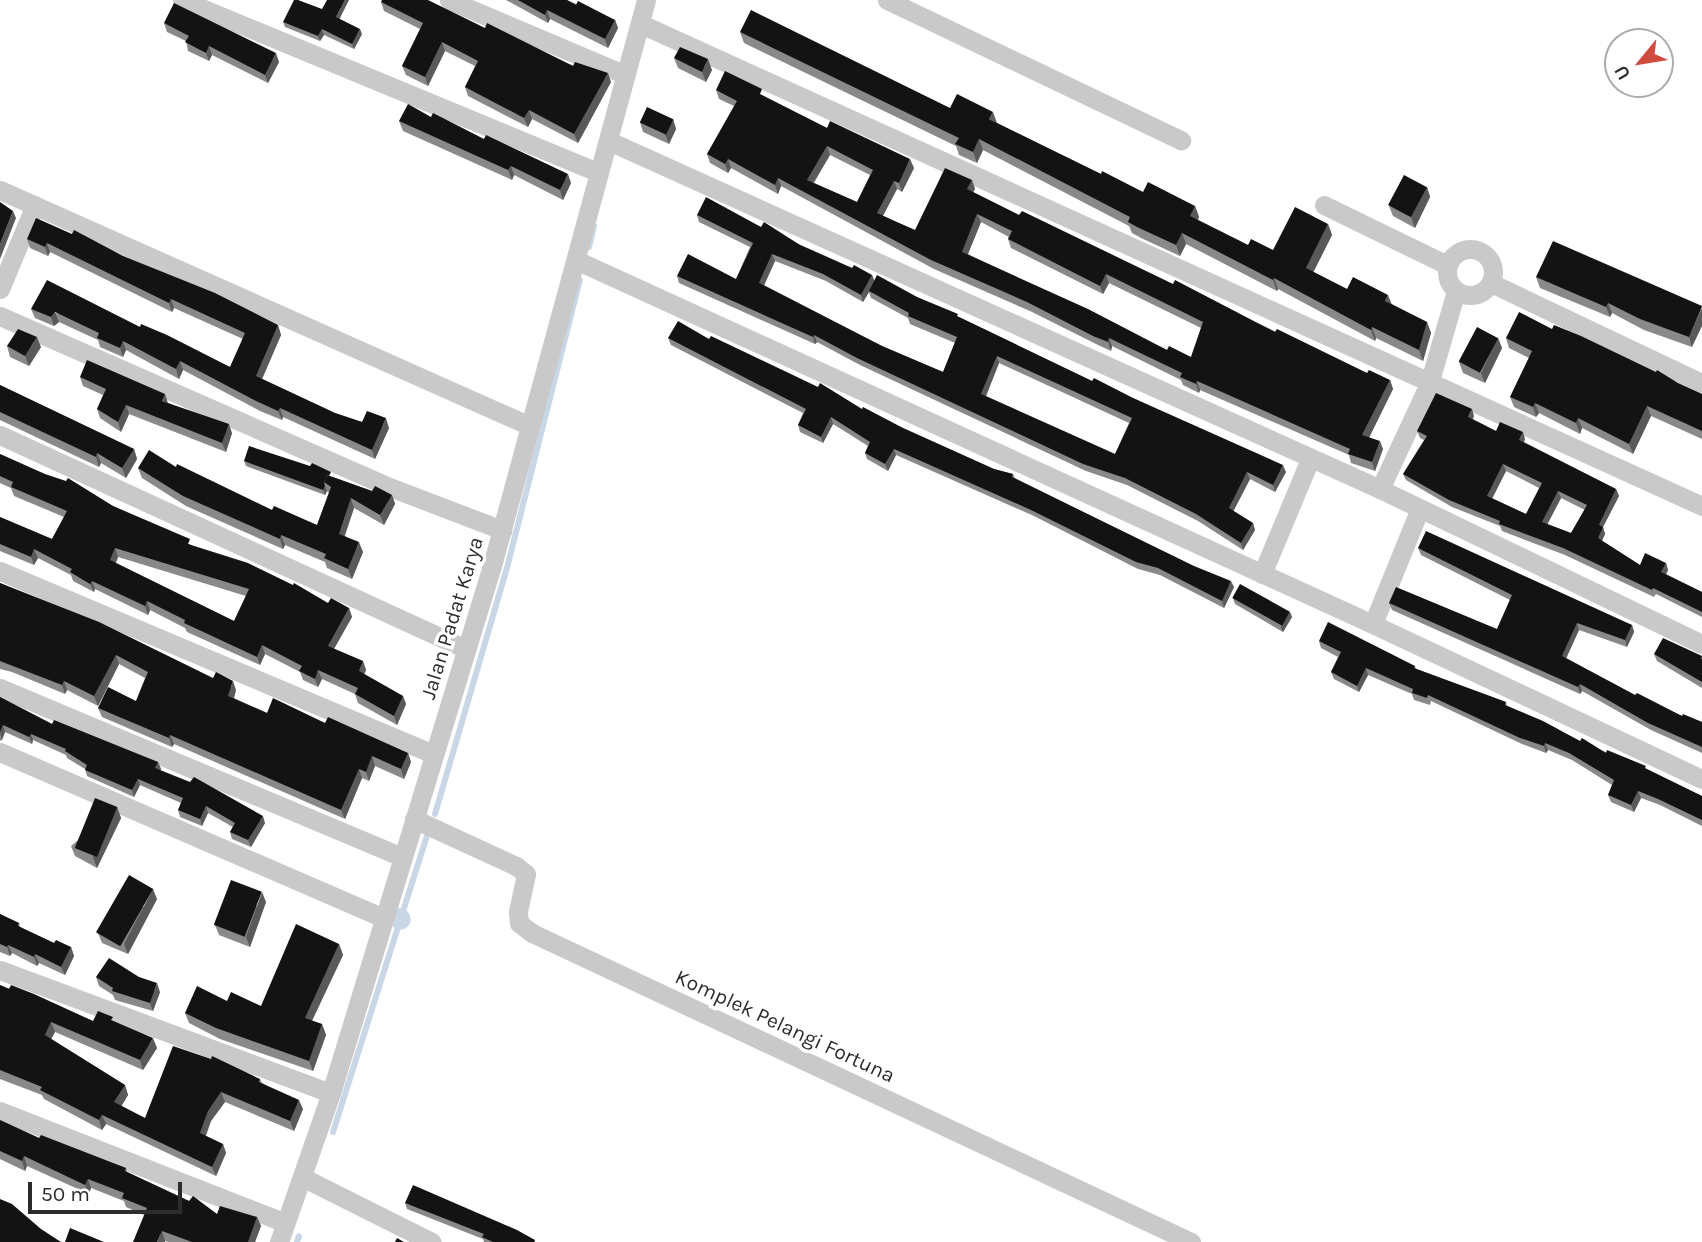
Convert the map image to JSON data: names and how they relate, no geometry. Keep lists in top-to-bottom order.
{
  "streets": {
    "street": ["Jalan Padat Karya", "Komplek Pelangi Fortuna"]
  },
  "crossings": [
    ["Jalan Padat Karya", "Komplek Pelangi Fortuna"]
  ],
  "scale_bar": "50 m",
  "north": "bottom left"
}
